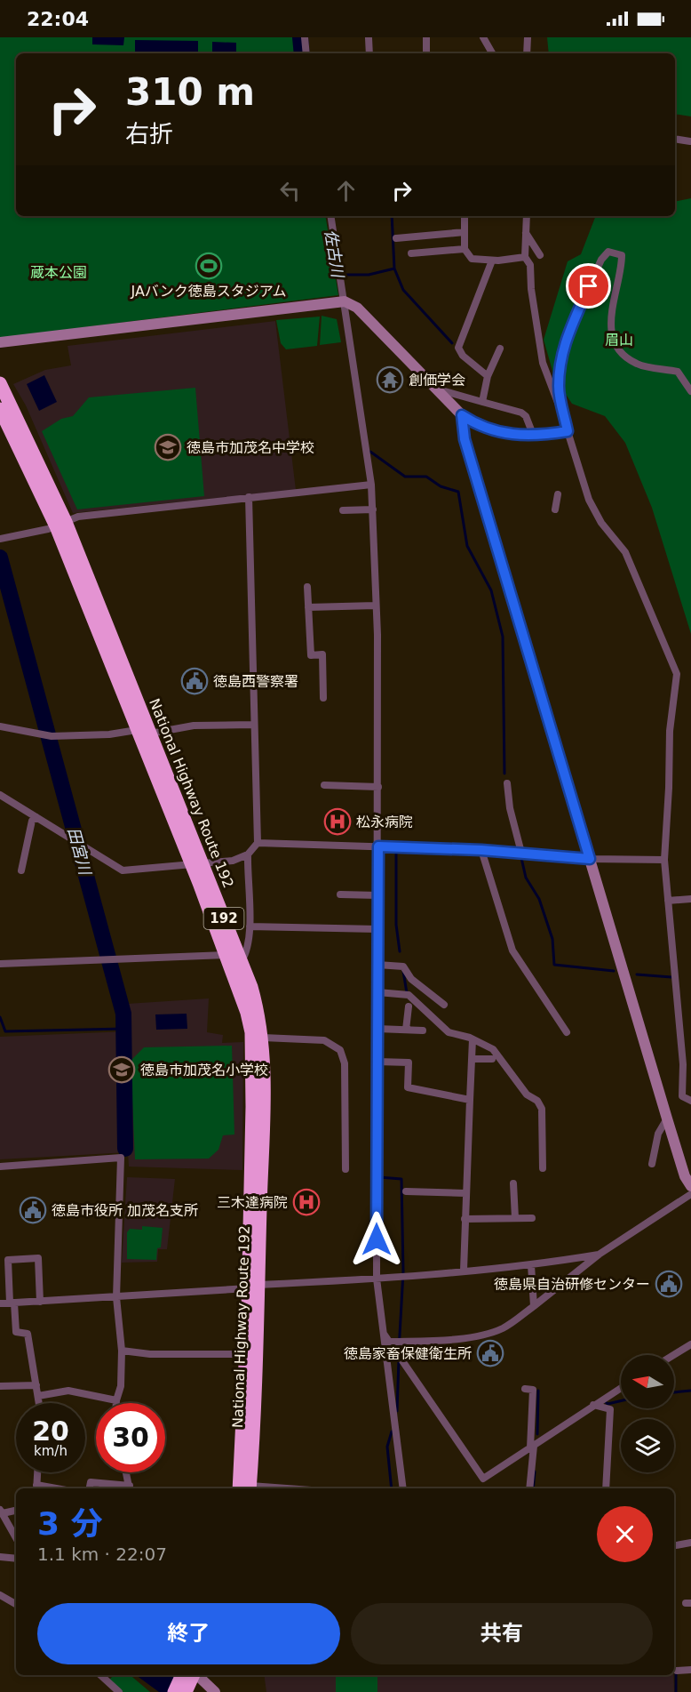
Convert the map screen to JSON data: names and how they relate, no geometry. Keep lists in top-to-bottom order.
{
  "streets": {
    "highway": ["National Highway Route 192", "192"]
  },
  "water": ["佐古川", "田宮川"],
  "parks": ["蔵本公園", "眉山"],
  "places": {
    "sports": ["JAバンク徳島スタジアム"],
    "temple": ["創価学会"],
    "school or university": ["徳島市加茂名中学校", "徳島市加茂名小学校"],
    "public building": [
      "徳島西警察署",
      "徳島市役所 加茂名支所",
      "徳島県自治研修センター",
      "徳島家畜保健衛生所"
    ],
    "hospital": ["松永病院", "三木達病院"]
  },
  "north": "left",
  "page": {
    "status": "22:04",
    "turn": ["310 m", "右折"],
    "speed": "20 km/h",
    "limit": "30",
    "heading": ["3 分", "1.1 km · 22:07"],
    "buttons": ["終了", "共有"]
  }
}
